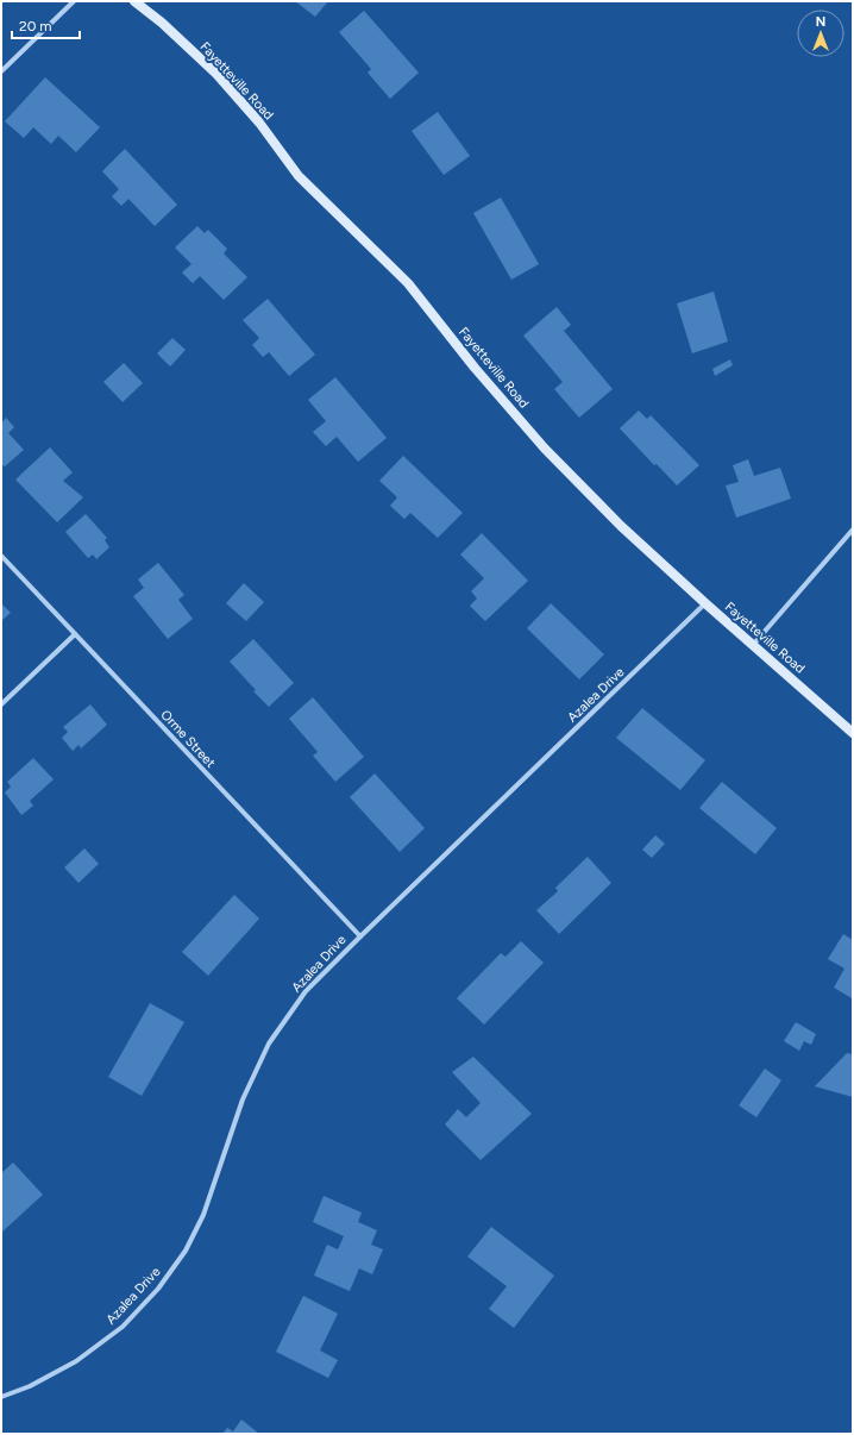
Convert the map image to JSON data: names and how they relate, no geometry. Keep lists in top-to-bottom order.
{
  "streets": {
    "street": ["Fayetteville Road", "Azalea Drive", "Orme Street"]
  },
  "crossings": [
    ["Fayetteville Road", "Azalea Drive"],
    ["Azalea Drive", "Orme Street"]
  ],
  "scale_bar": "20 m",
  "north": "top"
}
